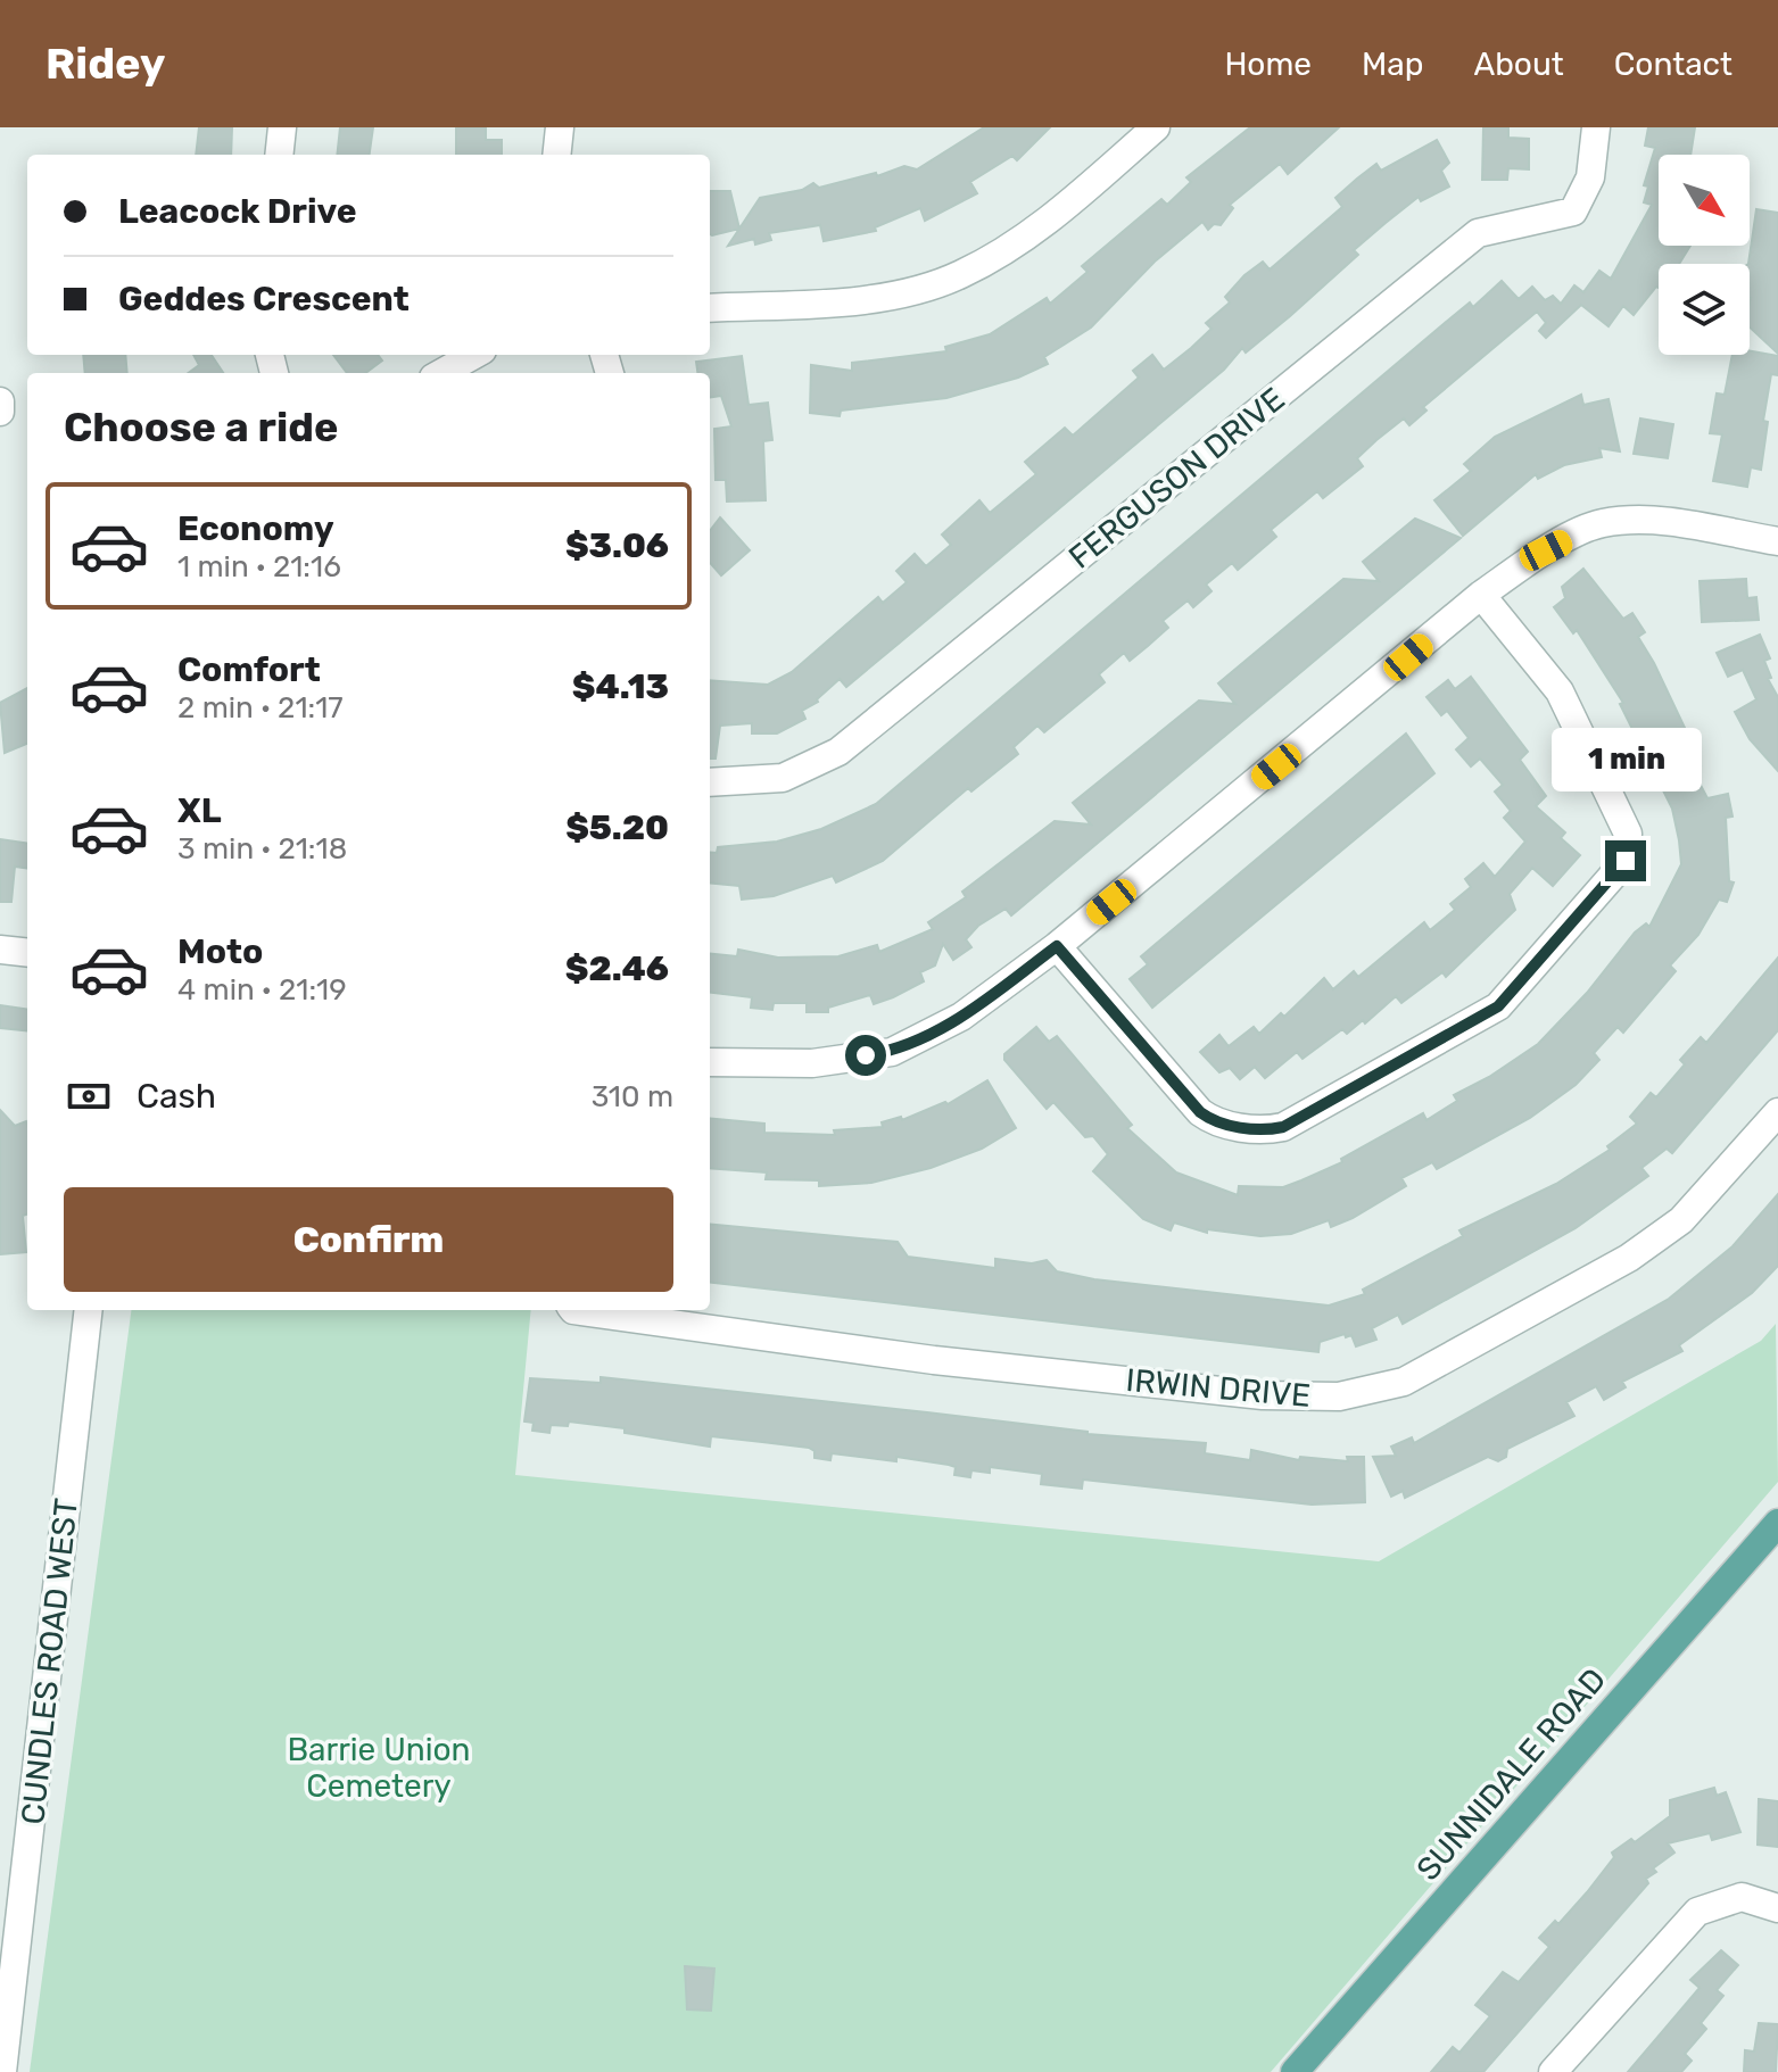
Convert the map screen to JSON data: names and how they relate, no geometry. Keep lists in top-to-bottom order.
{
  "streets": {
    "main road": ["SUNNIDALE ROAD"],
    "street": ["FERGUSON DRIVE", "IRWIN DRIVE", "CUNDLES ROAD WEST"]
  },
  "parks": ["Barrie Union Cemetery"],
  "north": "bottom right",
  "page": {
    "header": "Ridey",
    "nav": [
      "Home",
      "Map",
      "About",
      "Contact"
    ],
    "banner": ["Leacock Drive", "Geddes Crescent"],
    "heading": "Choose a ride",
    "list": [
      {
        "name": "Economy",
        "note": "1 min · 21:16",
        "value": "$3.06"
      },
      {
        "name": "Comfort",
        "note": "2 min · 21:17",
        "value": "$4.13"
      },
      {
        "name": "XL",
        "note": "3 min · 21:18",
        "value": "$5.20"
      },
      {
        "name": "Moto",
        "note": "4 min · 21:19",
        "value": "$2.46"
      }
    ],
    "bubble": "1 min",
    "pay": ["Cash", "310 m"],
    "buttons": "Confirm"
  }
}
